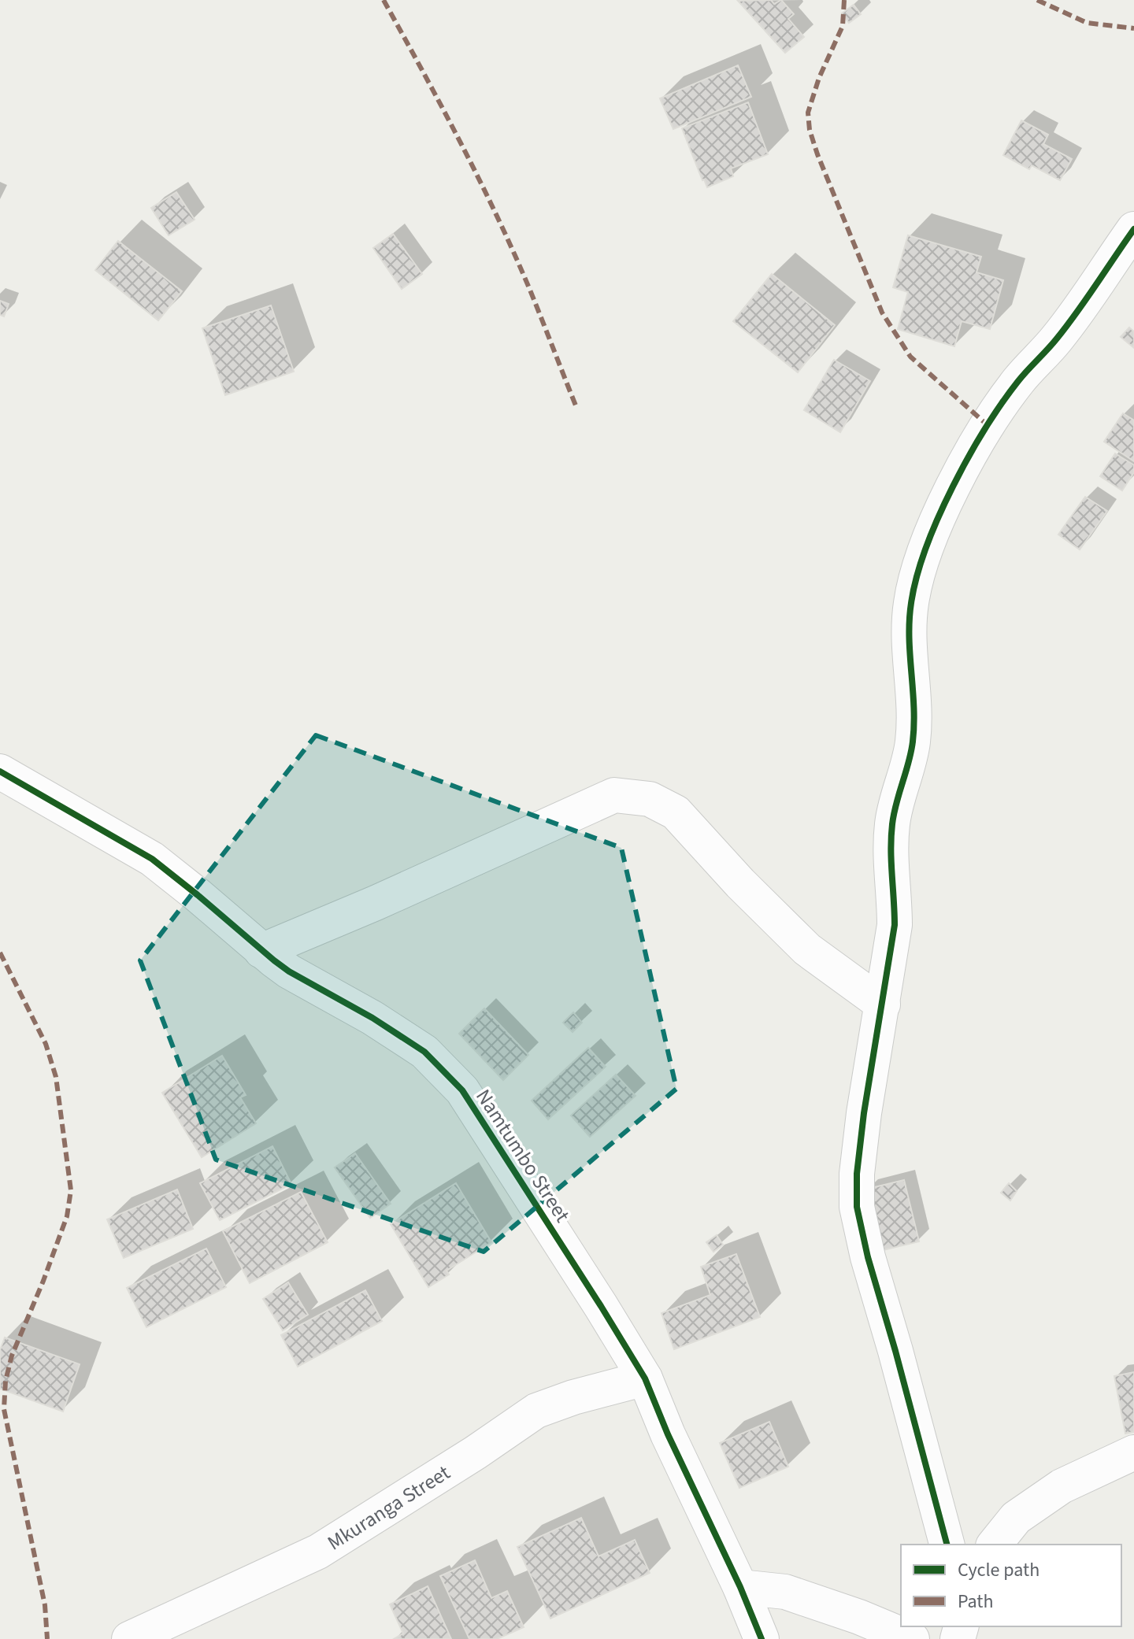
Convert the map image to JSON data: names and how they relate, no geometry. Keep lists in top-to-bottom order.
{
  "streets": {
    "street": ["Namtumbo Street", "Mkuranga Street"]
  },
  "crossings": [
    ["Namtumbo Street", "Mkuranga Street"]
  ],
  "legend": ["Cycle path", "Path"]
}
